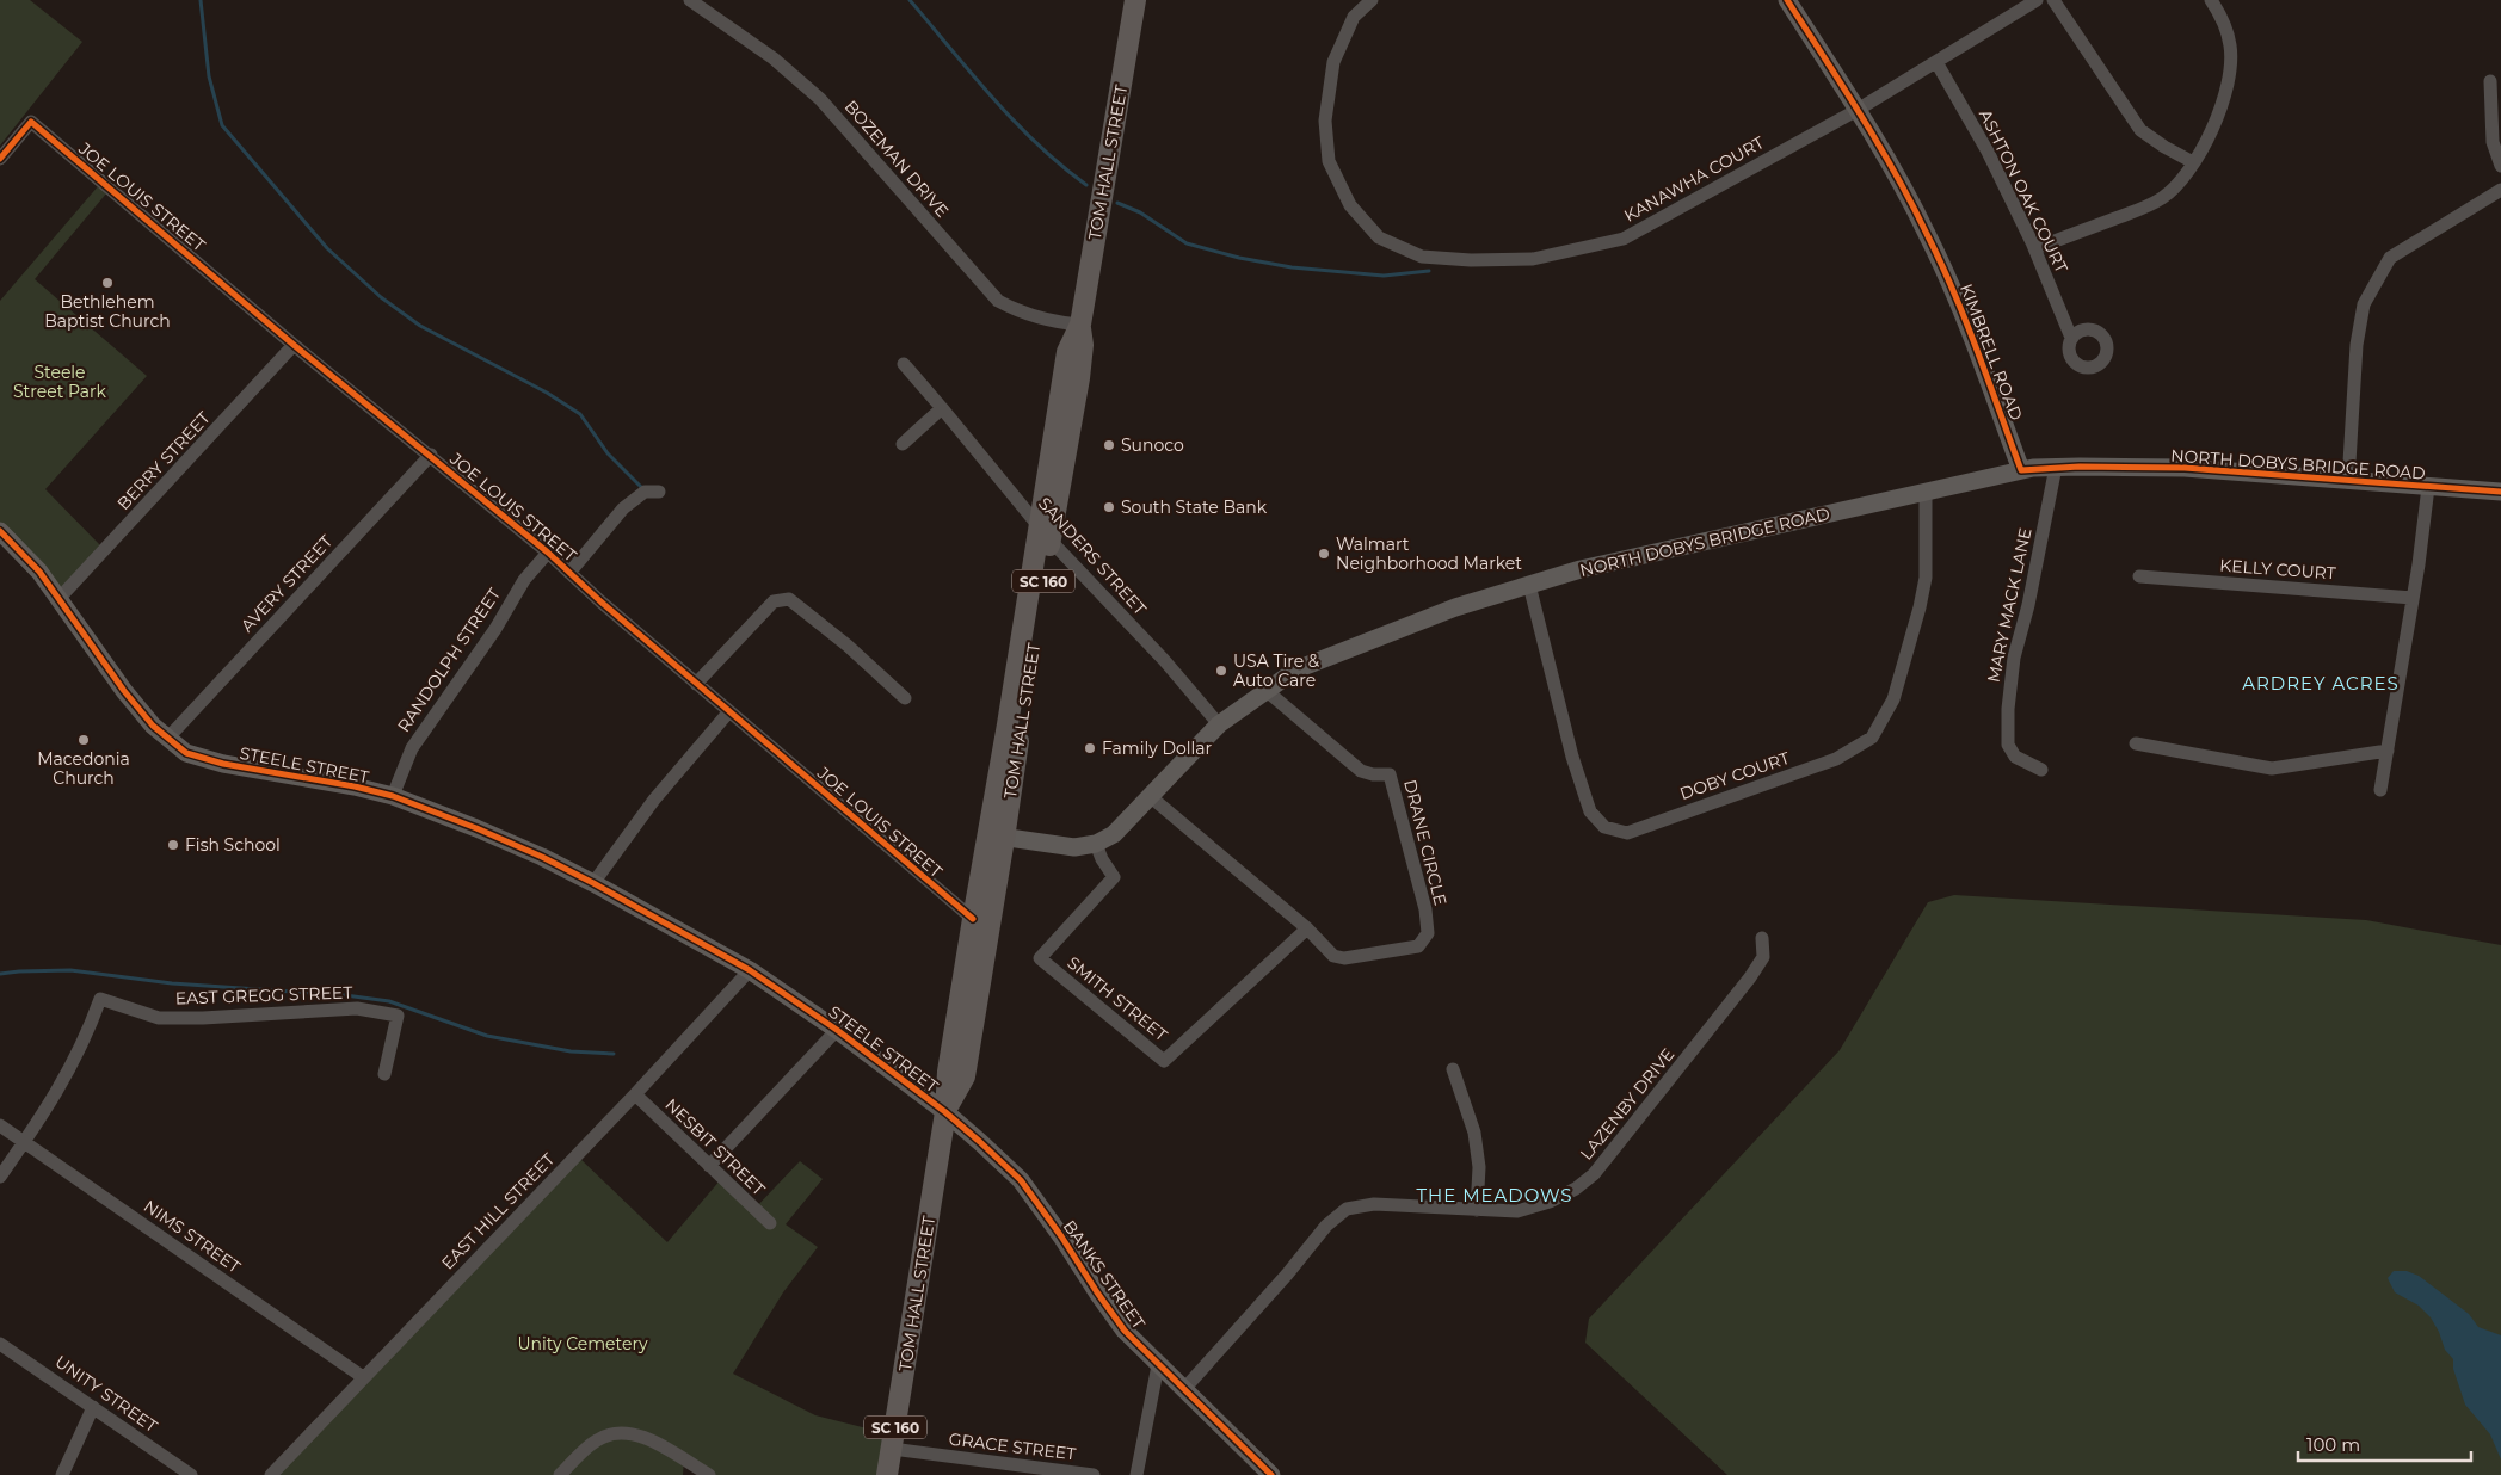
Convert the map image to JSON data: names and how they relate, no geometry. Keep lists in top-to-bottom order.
{
  "streets": {
    "main road": ["TOM HALL STREET", "SC 160"],
    "street": [
      "BOZEMAN DRIVE",
      "KANAWHA COURT",
      "ASHTON OAK COURT",
      "JOE LOUIS STREET",
      "KIMBRELL ROAD",
      "BERRY STREET",
      "NORTH DOBYS BRIDGE ROAD",
      "SANDERS STREET",
      "KELLY COURT",
      "AVERY STREET",
      "MARY MACK LANE",
      "RANDOLPH STREET",
      "STEELE STREET",
      "DOBY COURT",
      "DRANE CIRCLE",
      "EAST GREGG STREET",
      "SMITH STREET",
      "LAZENBY DRIVE",
      "NESBIT STREET",
      "EAST HILL STREET",
      "NIMS STREET",
      "BANKS STREET",
      "UNITY STREET",
      "GRACE STREET"
    ]
  },
  "crossings": [
    ["BOZEMAN DRIVE", "TOM HALL STREET"],
    ["TOM HALL STREET", "JOE LOUIS STREET"],
    ["TOM HALL STREET", "NORTH DOBYS BRIDGE ROAD"],
    ["TOM HALL STREET", "SANDERS STREET"],
    ["TOM HALL STREET", "STEELE STREET"],
    ["TOM HALL STREET", "BANKS STREET"],
    ["TOM HALL STREET", "GRACE STREET"],
    ["KANAWHA COURT", "ASHTON OAK COURT"],
    ["KANAWHA COURT", "KIMBRELL ROAD"],
    ["JOE LOUIS STREET", "BERRY STREET"],
    ["JOE LOUIS STREET", "AVERY STREET"],
    ["JOE LOUIS STREET", "RANDOLPH STREET"],
    ["KIMBRELL ROAD", "NORTH DOBYS BRIDGE ROAD"],
    ["BERRY STREET", "STEELE STREET"],
    ["NORTH DOBYS BRIDGE ROAD", "SANDERS STREET"],
    ["NORTH DOBYS BRIDGE ROAD", "MARY MACK LANE"],
    ["NORTH DOBYS BRIDGE ROAD", "DOBY COURT"],
    ["NORTH DOBYS BRIDGE ROAD", "DRANE CIRCLE"],
    ["NORTH DOBYS BRIDGE ROAD", "SMITH STREET"],
    ["AVERY STREET", "STEELE STREET"],
    ["RANDOLPH STREET", "STEELE STREET"],
    ["STEELE STREET", "EAST HILL STREET"],
    ["STEELE STREET", "BANKS STREET"],
    ["DRANE CIRCLE", "SMITH STREET"],
    ["EAST GREGG STREET", "NIMS STREET"],
    ["LAZENBY DRIVE", "BANKS STREET"],
    ["NESBIT STREET", "EAST HILL STREET"],
    ["EAST HILL STREET", "NIMS STREET"]
  ],
  "districts": ["ARDREY ACRES", "THE MEADOWS"],
  "parks": ["Steele Street Park", "Unity Cemetery"],
  "places": [
    "Bethlehem Baptist Church",
    "Sunoco",
    "South State Bank",
    "Walmart Neighborhood Market",
    "USA Tire & Auto Care",
    "Macedonia Church",
    "Family Dollar",
    "Fish School"
  ],
  "scale_bar": "100 m"
}
